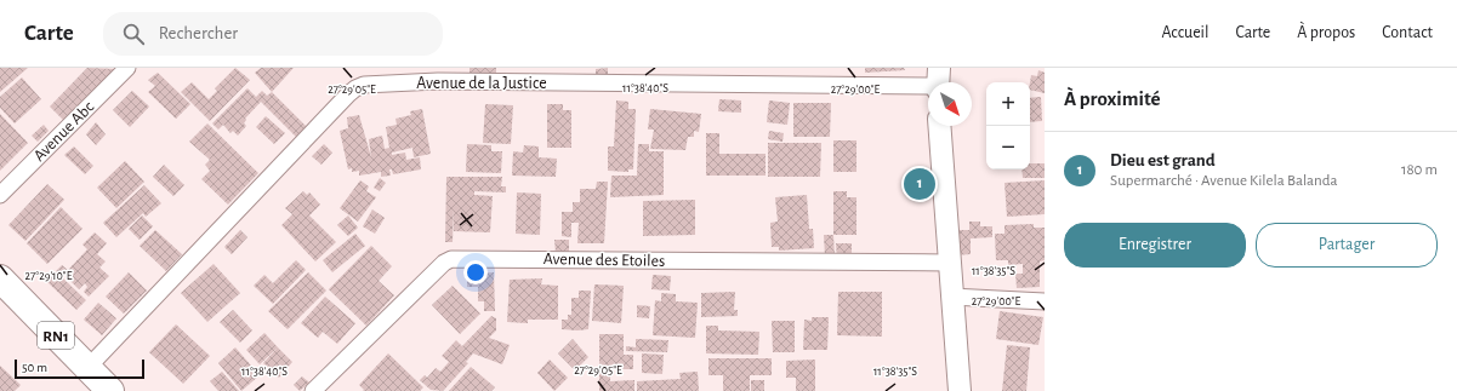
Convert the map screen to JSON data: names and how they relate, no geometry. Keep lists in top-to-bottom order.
{
  "streets": {
    "highway": ["RN1"],
    "street": ["Avenue de la Justice", "Avenue Abc", "Avenue des Etoiles"]
  },
  "crossings": [
    ["Avenue de la Justice", "RN1"]
  ],
  "scale_bar": "50 m",
  "north": "bottom right",
  "page": {
    "header": "Carte",
    "search": "Rechercher",
    "nav": [
      "Accueil",
      "Carte",
      "À propos",
      "Contact"
    ],
    "heading": "À proximité",
    "map_buttons": ["+", "−"],
    "list": [
      {
        "mark": "1",
        "name": "Dieu est grand",
        "note": "Supermarché · Avenue Kilela Balanda",
        "value": "180 m"
      }
    ],
    "pins": "1",
    "buttons": ["Enregistrer", "Partager"],
    "scale": "50 m"
  },
  "coordinates": [
    "11°38'40\"S",
    "27°29'00\"E",
    "27°29'05\"E",
    "11°38'35\"S",
    "27°29'10\"E"
  ]
}
